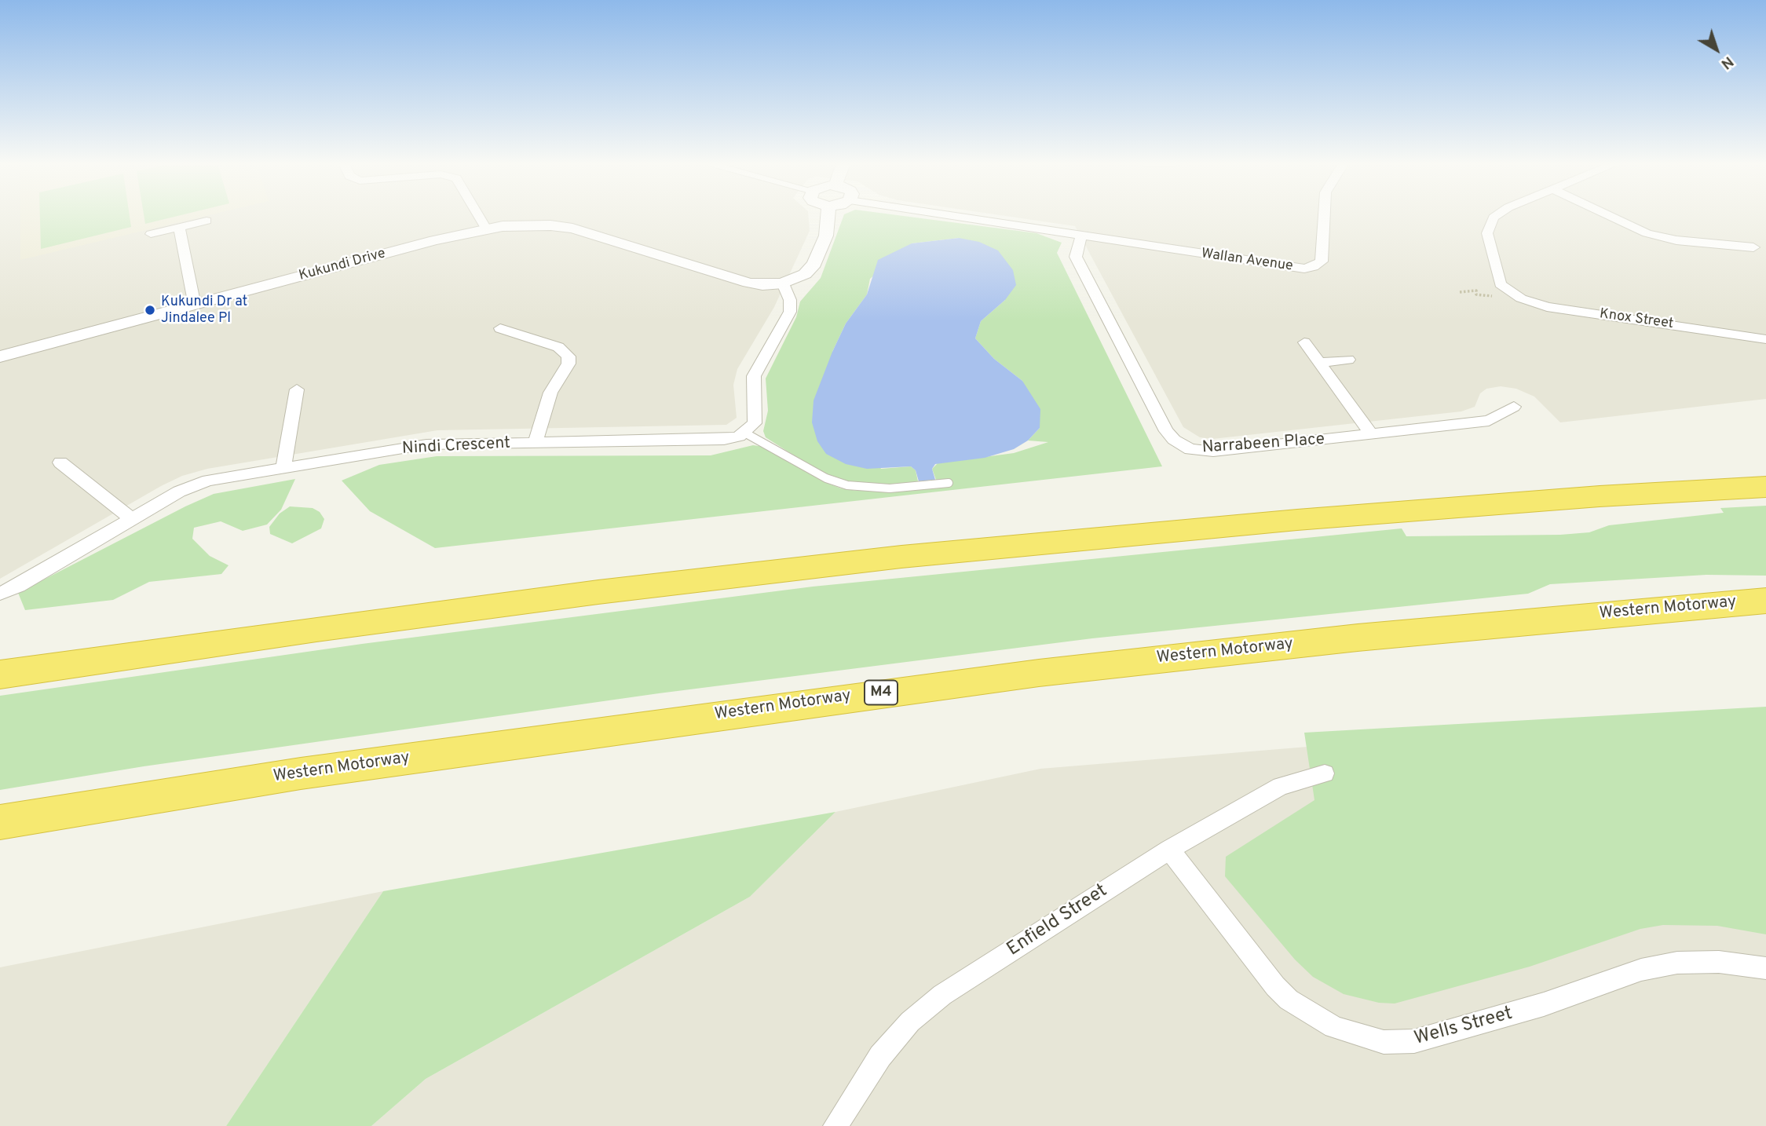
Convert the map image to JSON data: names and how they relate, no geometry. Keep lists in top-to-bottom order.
{
  "streets": {
    "highway": ["Western Motorway", "M4"],
    "street": [
      "Wallan Avenue",
      "Kukundi Drive",
      "Knox Street",
      "Narrabeen Place",
      "Nindi Crescent",
      "Enfield Street",
      "Wells Street"
    ]
  },
  "crossings": [
    ["Wallan Avenue", "Narrabeen Place"],
    ["Enfield Street", "Wells Street"]
  ],
  "places": ["Kukundi Dr at Jindalee Pl"],
  "north": "bottom right"
}
